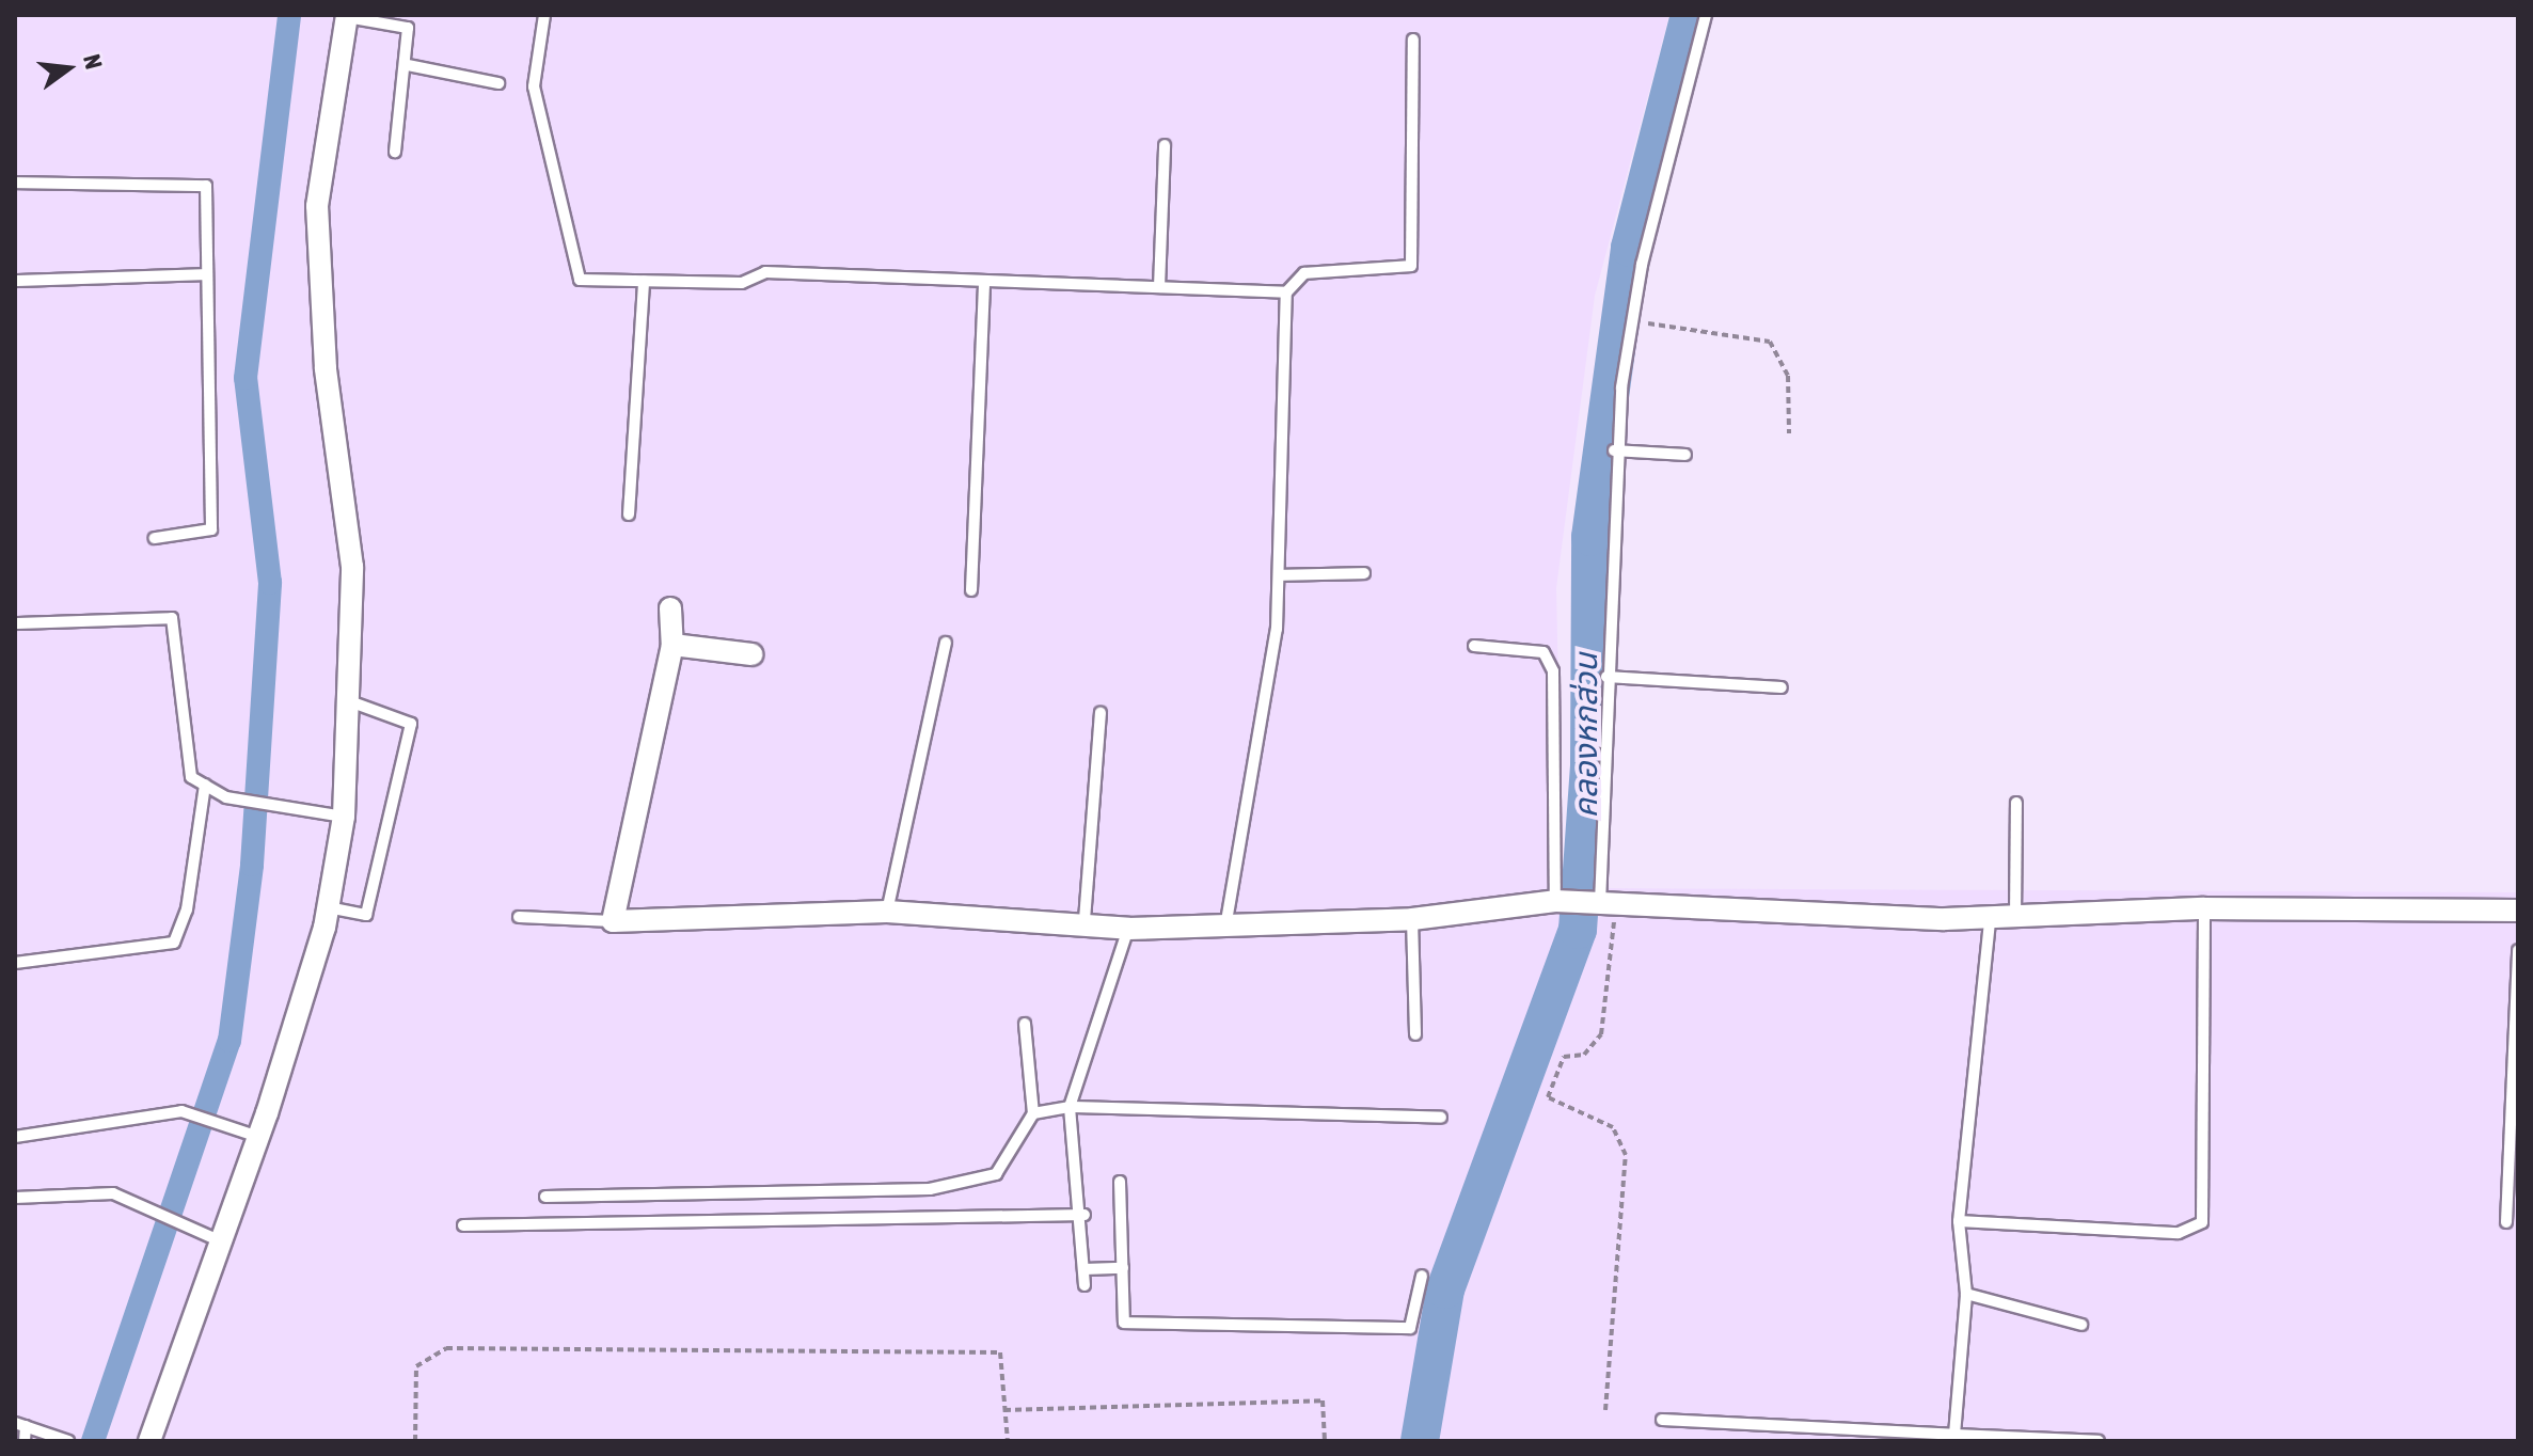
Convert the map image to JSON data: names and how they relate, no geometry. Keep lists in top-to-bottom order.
{
  "water": ["คลองหกส่วน"],
  "north": "right"
}
